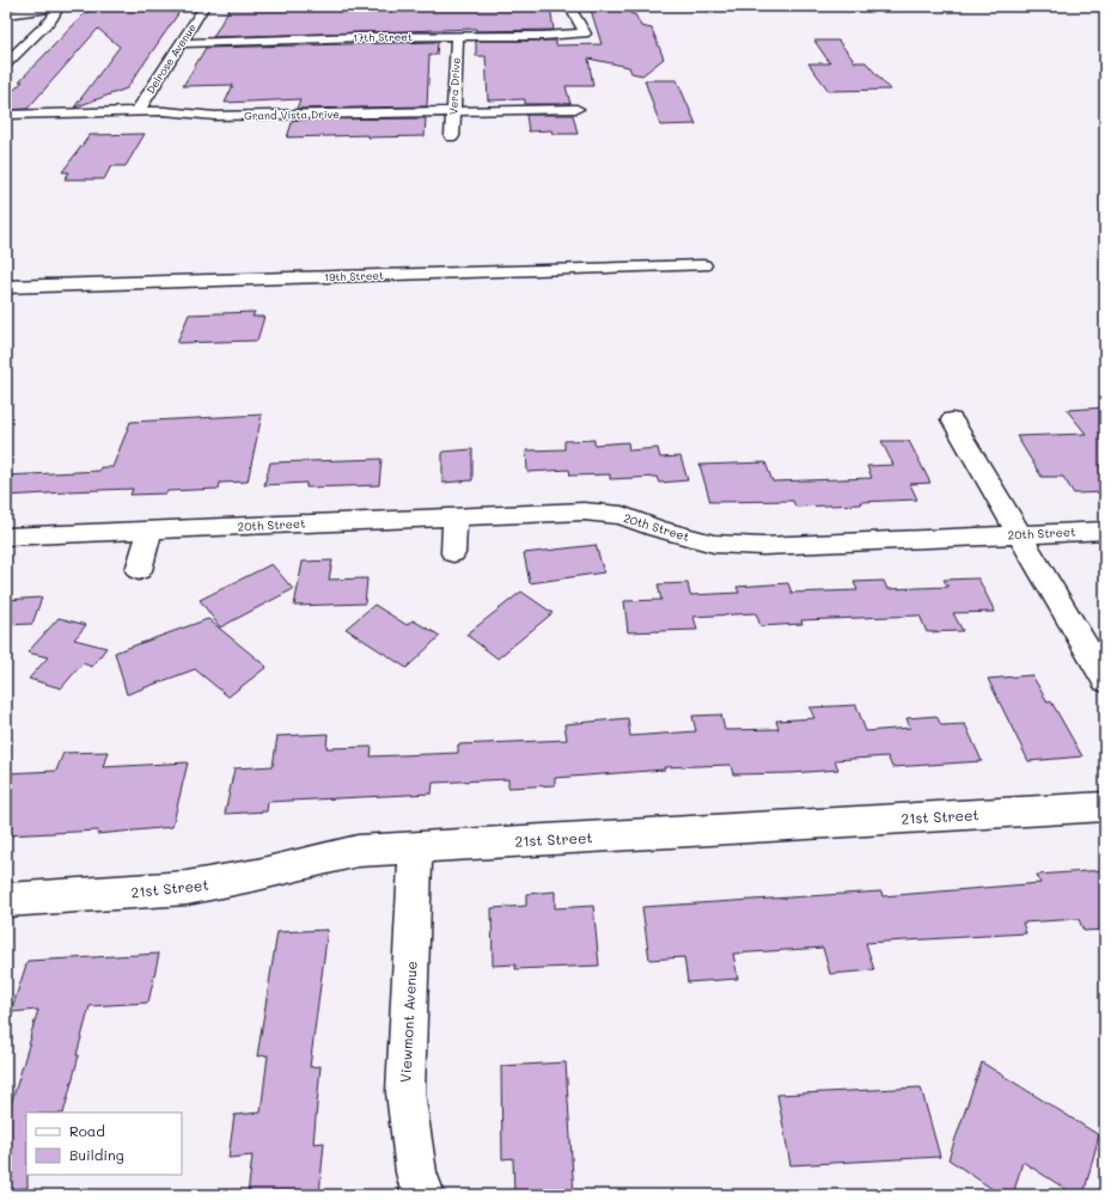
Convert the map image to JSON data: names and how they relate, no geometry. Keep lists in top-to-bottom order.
{
  "streets": {
    "street": [
      "17th Street",
      "Delrose Avenue",
      "Vera Drive",
      "Grand Vista Drive",
      "19th Street",
      "20th Street",
      "21st Street",
      "Viewmont Avenue"
    ]
  },
  "crossings": [
    ["17th Street", "Delrose Avenue"],
    ["17th Street", "Vera Drive"],
    ["Delrose Avenue", "Grand Vista Drive"],
    ["Vera Drive", "Grand Vista Drive"],
    ["21st Street", "Viewmont Avenue"]
  ],
  "legend": ["Road", "Building"]
}
